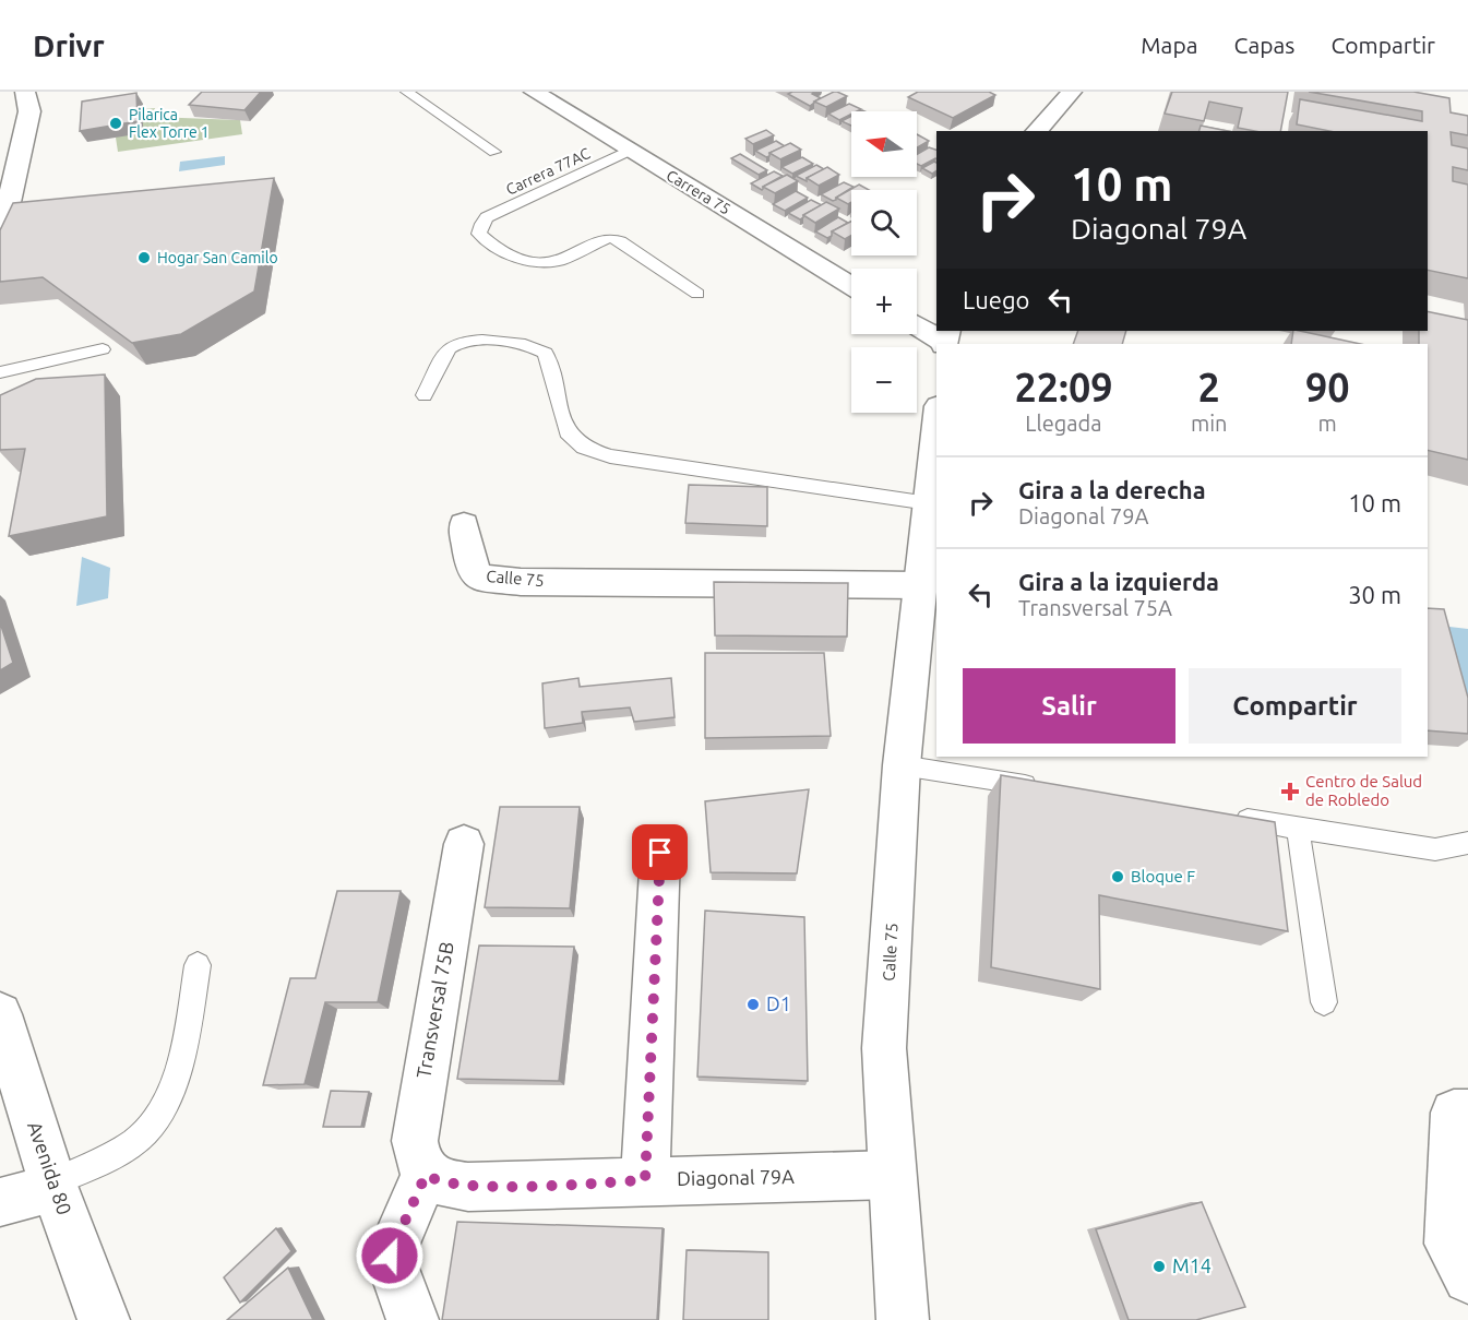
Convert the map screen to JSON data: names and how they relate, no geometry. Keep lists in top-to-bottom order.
{
  "streets": {
    "street": [
      "Carrera 75",
      "Calle 75",
      "Transversal 75B",
      "Avenida 80",
      "Diagonal 79A"
    ],
    "lane": ["Carrera 77AC"]
  },
  "crossings": [
    ["Carrera 77AC", "Carrera 75"],
    ["Calle 75", "Diagonal 79A"],
    ["Transversal 75B", "Diagonal 79A"]
  ],
  "places": {
    "other": [
      "Pilarica Flex Torre 1",
      "Hogar San Camilo",
      "Bloque F",
      "D1",
      "M14"
    ],
    "health": ["Centro de Salud de Robledo"]
  },
  "north": "left",
  "page": {
    "header": "Drivr",
    "nav": ["Mapa", "Capas", "Compartir"],
    "map_buttons": ["+", "−"],
    "turn": ["10 m", "Diagonal 79A"],
    "then": "Luego",
    "eta": [
      "22:09",
      "Llegada",
      "2",
      "min",
      "90",
      "m"
    ],
    "list": [
      {
        "name": "Gira a la derecha",
        "note": "Diagonal 79A",
        "value": "10 m"
      },
      {
        "name": "Gira a la izquierda",
        "note": "Transversal 75A",
        "value": "30 m"
      }
    ],
    "buttons": ["Salir", "Compartir"]
  }
}
